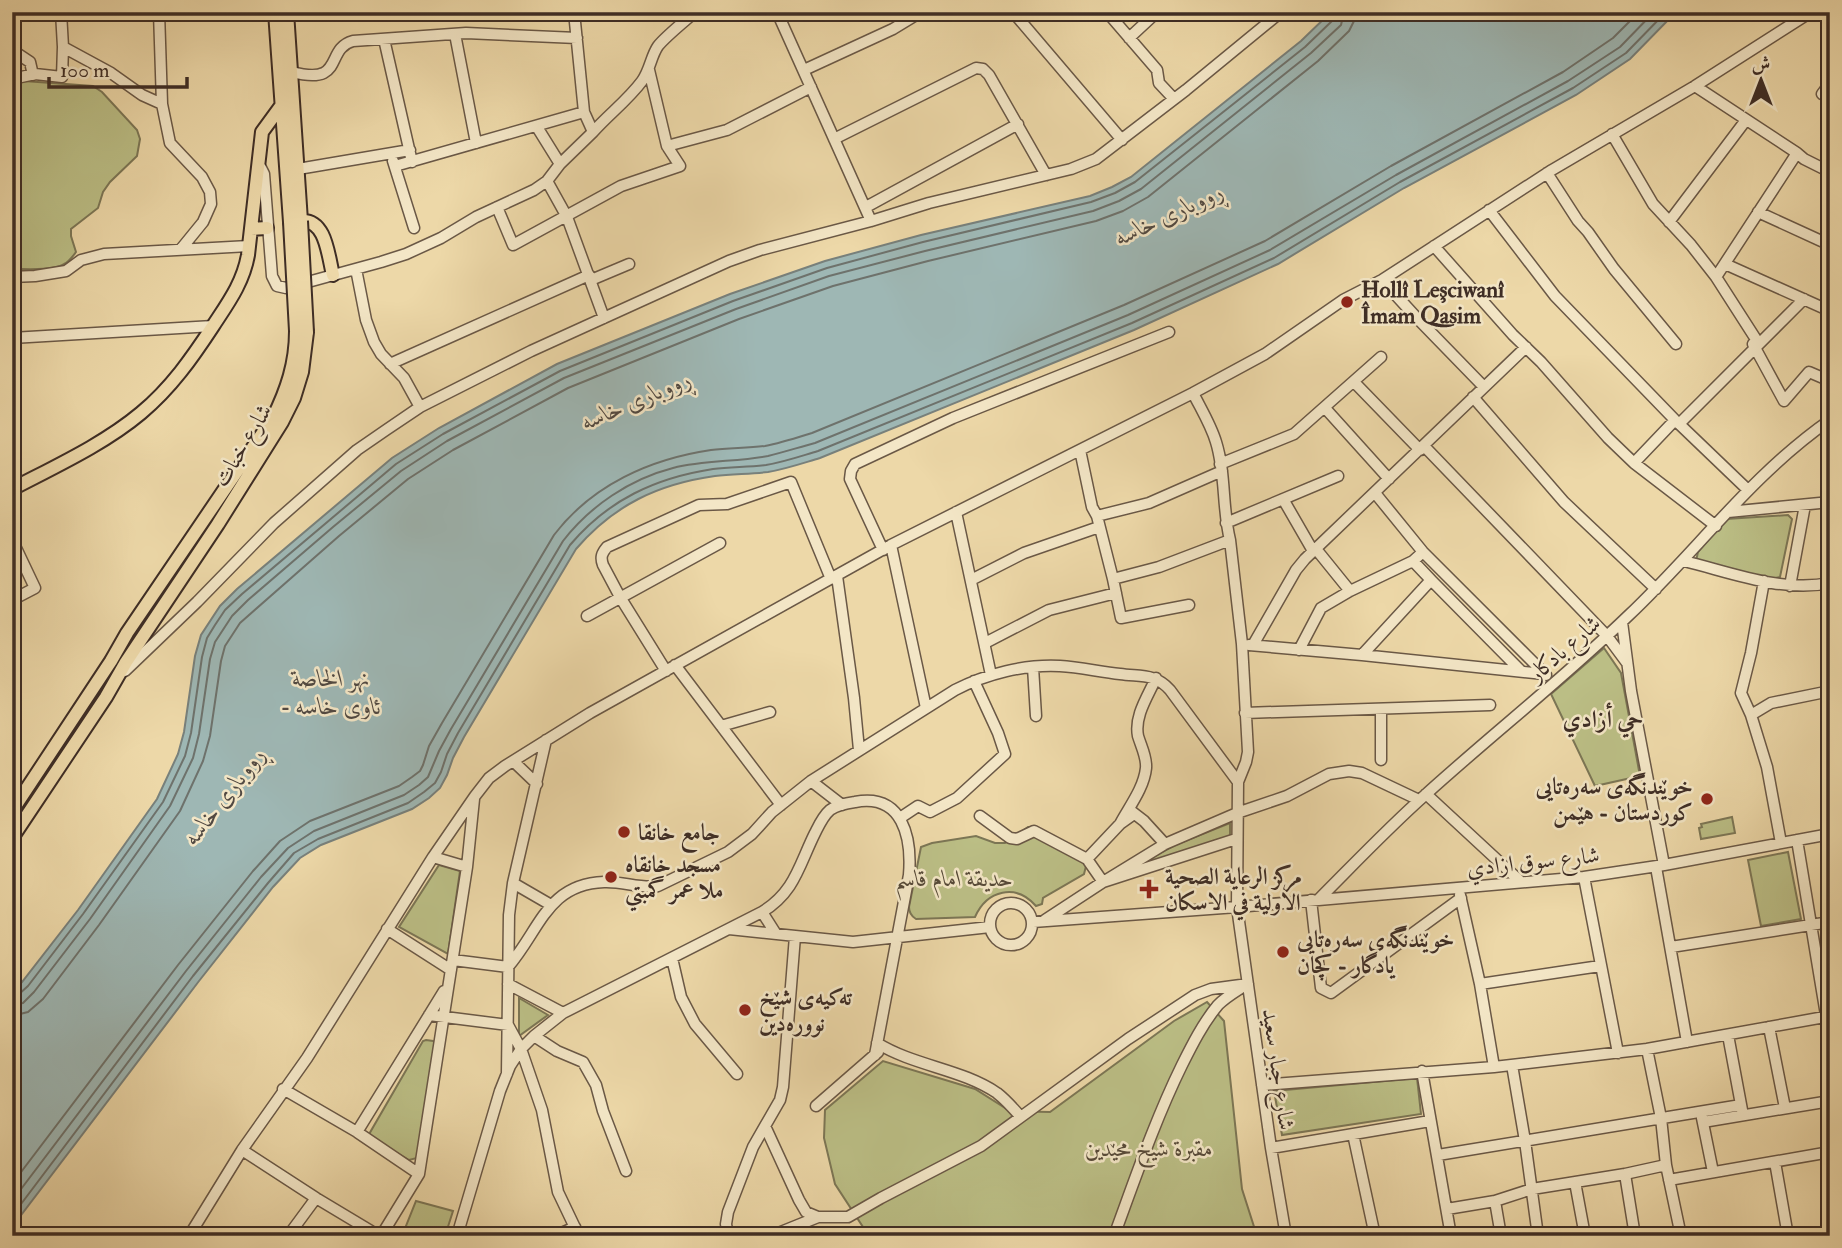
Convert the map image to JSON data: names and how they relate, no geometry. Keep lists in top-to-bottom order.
{
  "streets": {
    "main road": ["شارع خبات"],
    "street": ["شارع بادكار", "شارع سوق ازادي", "شارع جبار سعيد"]
  },
  "crossings": [
    ["شارع بادكار", "شارع سوق ازادي"],
    ["شارع سوق ازادي", "شارع جبار سعيد"]
  ],
  "districts": ["حي أزادي"],
  "water": ["ڕووباری خاسە", "نهر الخاصة - ئاوی خاسە"],
  "parks": ["حديقة امام قاسم", "مقبرة شيخ محێدین"],
  "places": {
    "other": [
      "Hollî Leşciwanî Îmam Qasim",
      "خوێندنگەی سەرەتایی کوردستان - هێمن",
      "جامع خانقا",
      "مسجد خانقاه ملا عمر گمبتي",
      "خوێندنگەی سەرەتایی یادگار - کچان",
      "تەکیەی شێخ نوورەدین"
    ],
    "health": ["مركز الرعاية الصحية الاولية في الاسكان"]
  },
  "scale_bar": "100 m",
  "north": "top"
}
